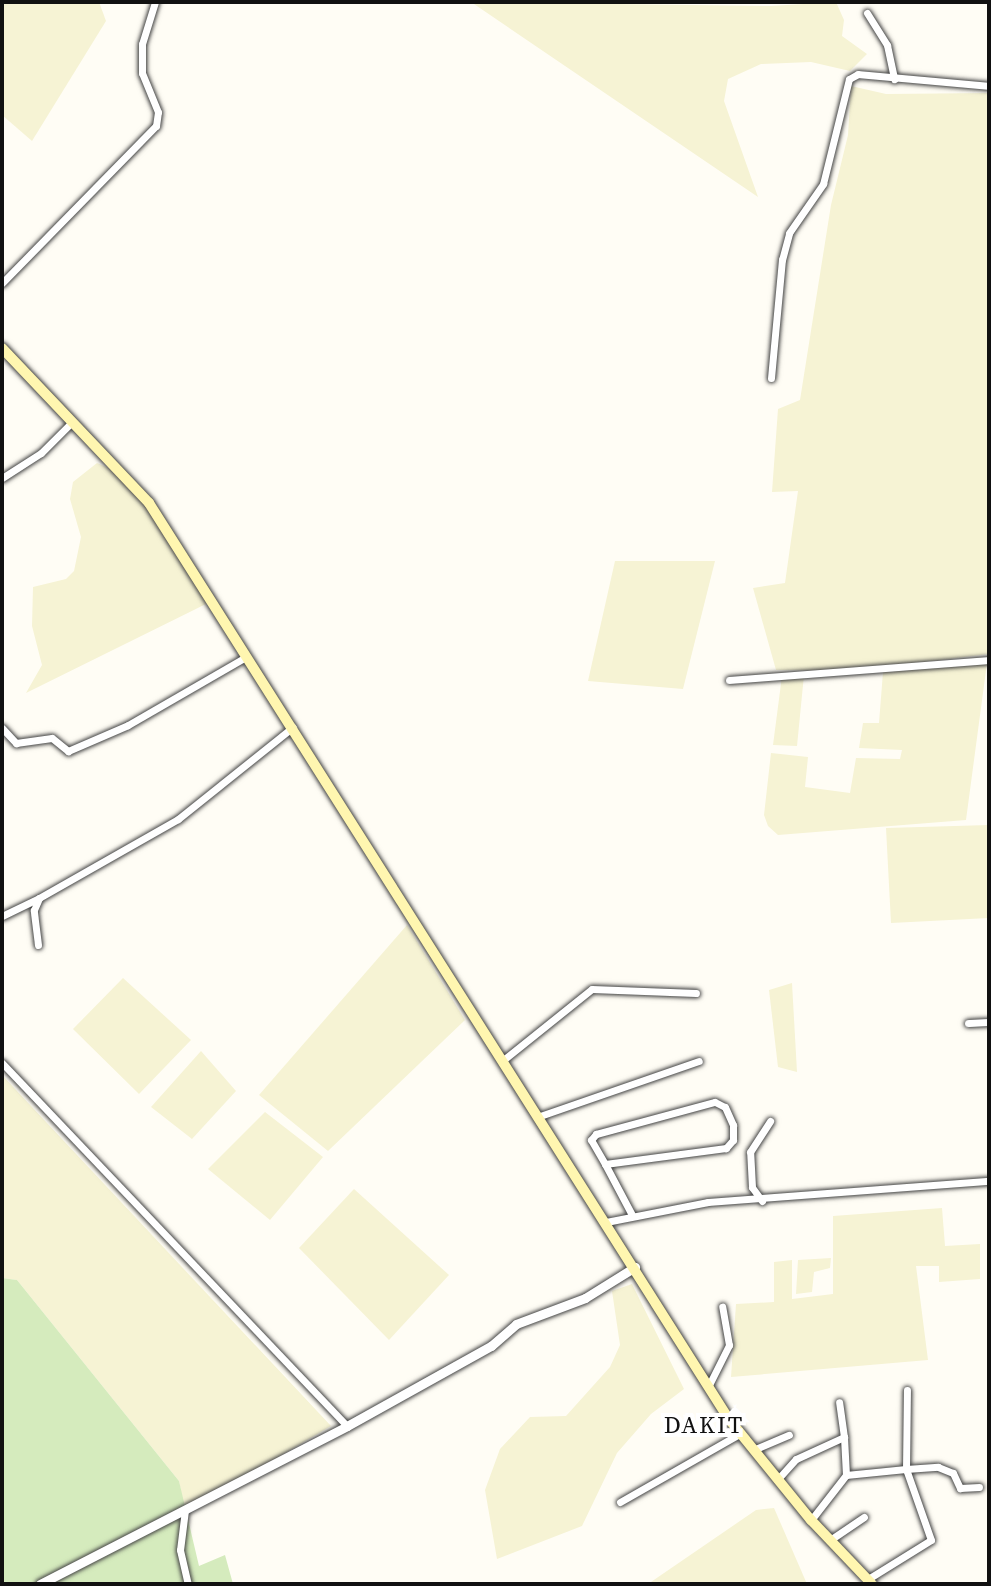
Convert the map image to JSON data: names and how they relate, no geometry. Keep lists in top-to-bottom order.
{
  "districts": ["DAKIT"]
}
